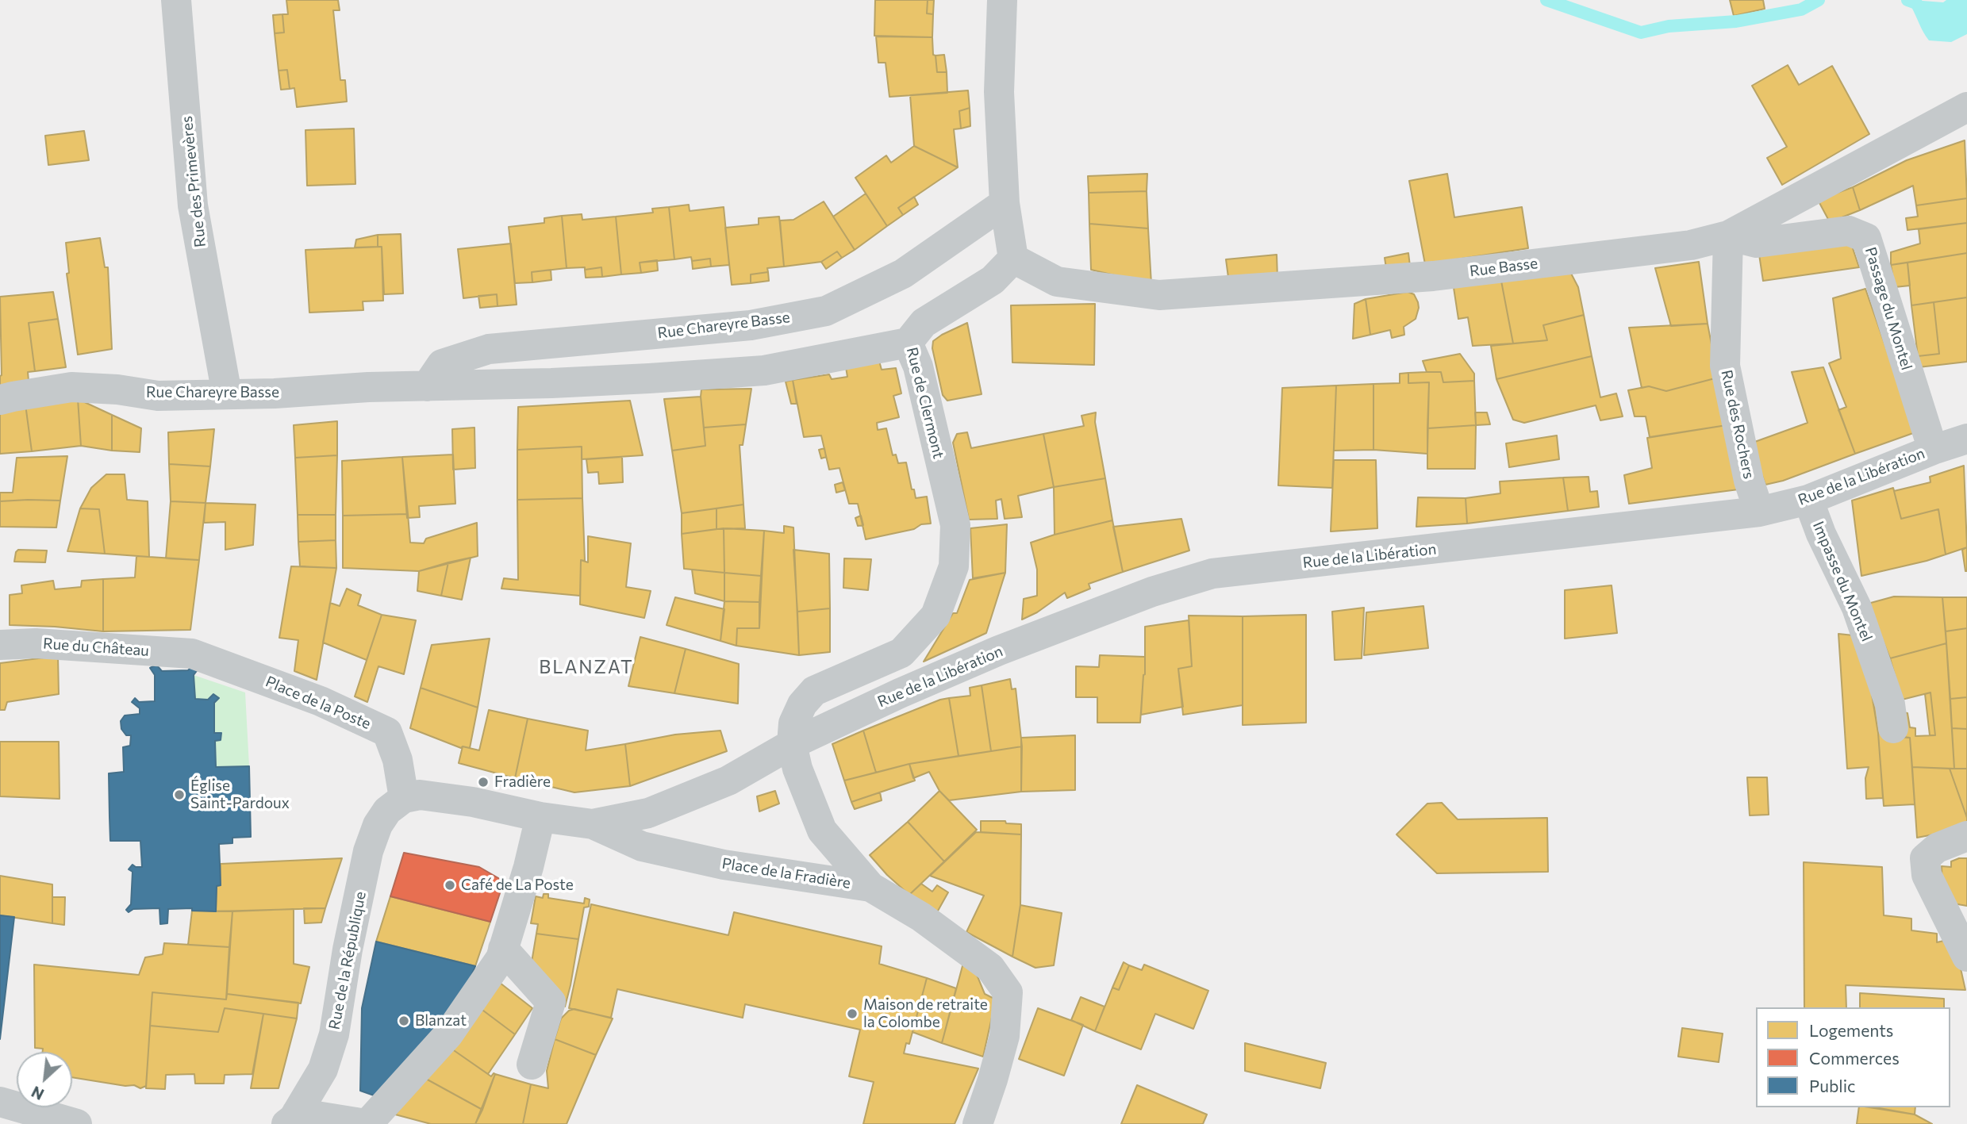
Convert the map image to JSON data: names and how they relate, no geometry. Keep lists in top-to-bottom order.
{
  "streets": {
    "street": [
      "Rue des Primevères",
      "Rue Basse",
      "Passage du Montel",
      "Rue Chareyre Basse",
      "Rue de Clermont",
      "Rue des Rochers",
      "Rue de la Libération",
      "Impasse du Montel",
      "Rue du Château",
      "Place de la Poste",
      "Place de la Fradière",
      "Rue de la République"
    ]
  },
  "crossings": [
    ["Rue des Primevères", "Rue Chareyre Basse"],
    ["Rue Basse", "Passage du Montel"],
    ["Rue Basse", "Rue de Clermont"],
    ["Rue Basse", "Rue des Rochers"],
    ["Passage du Montel", "Rue des Rochers"],
    ["Passage du Montel", "Rue de la Libération"],
    ["Rue Chareyre Basse", "Rue de Clermont"],
    ["Rue de Clermont", "Rue de la Libération"],
    ["Rue de Clermont", "Place de la Fradière"],
    ["Rue des Rochers", "Rue de la Libération"],
    ["Rue de la Libération", "Impasse du Montel"],
    ["Rue de la Libération", "Place de la Fradière"],
    ["Rue du Château", "Place de la Poste"],
    ["Place de la Poste", "Rue de la République"]
  ],
  "districts": ["BLANZAT"],
  "places": [
    "Fradière",
    "Église Saint-Pardoux",
    "Café de La Poste",
    "Maison de retraite la Colombe",
    "Blanzat"
  ],
  "legend": ["Logements", "Commerces", "Public"],
  "north": "bottom left"
}
